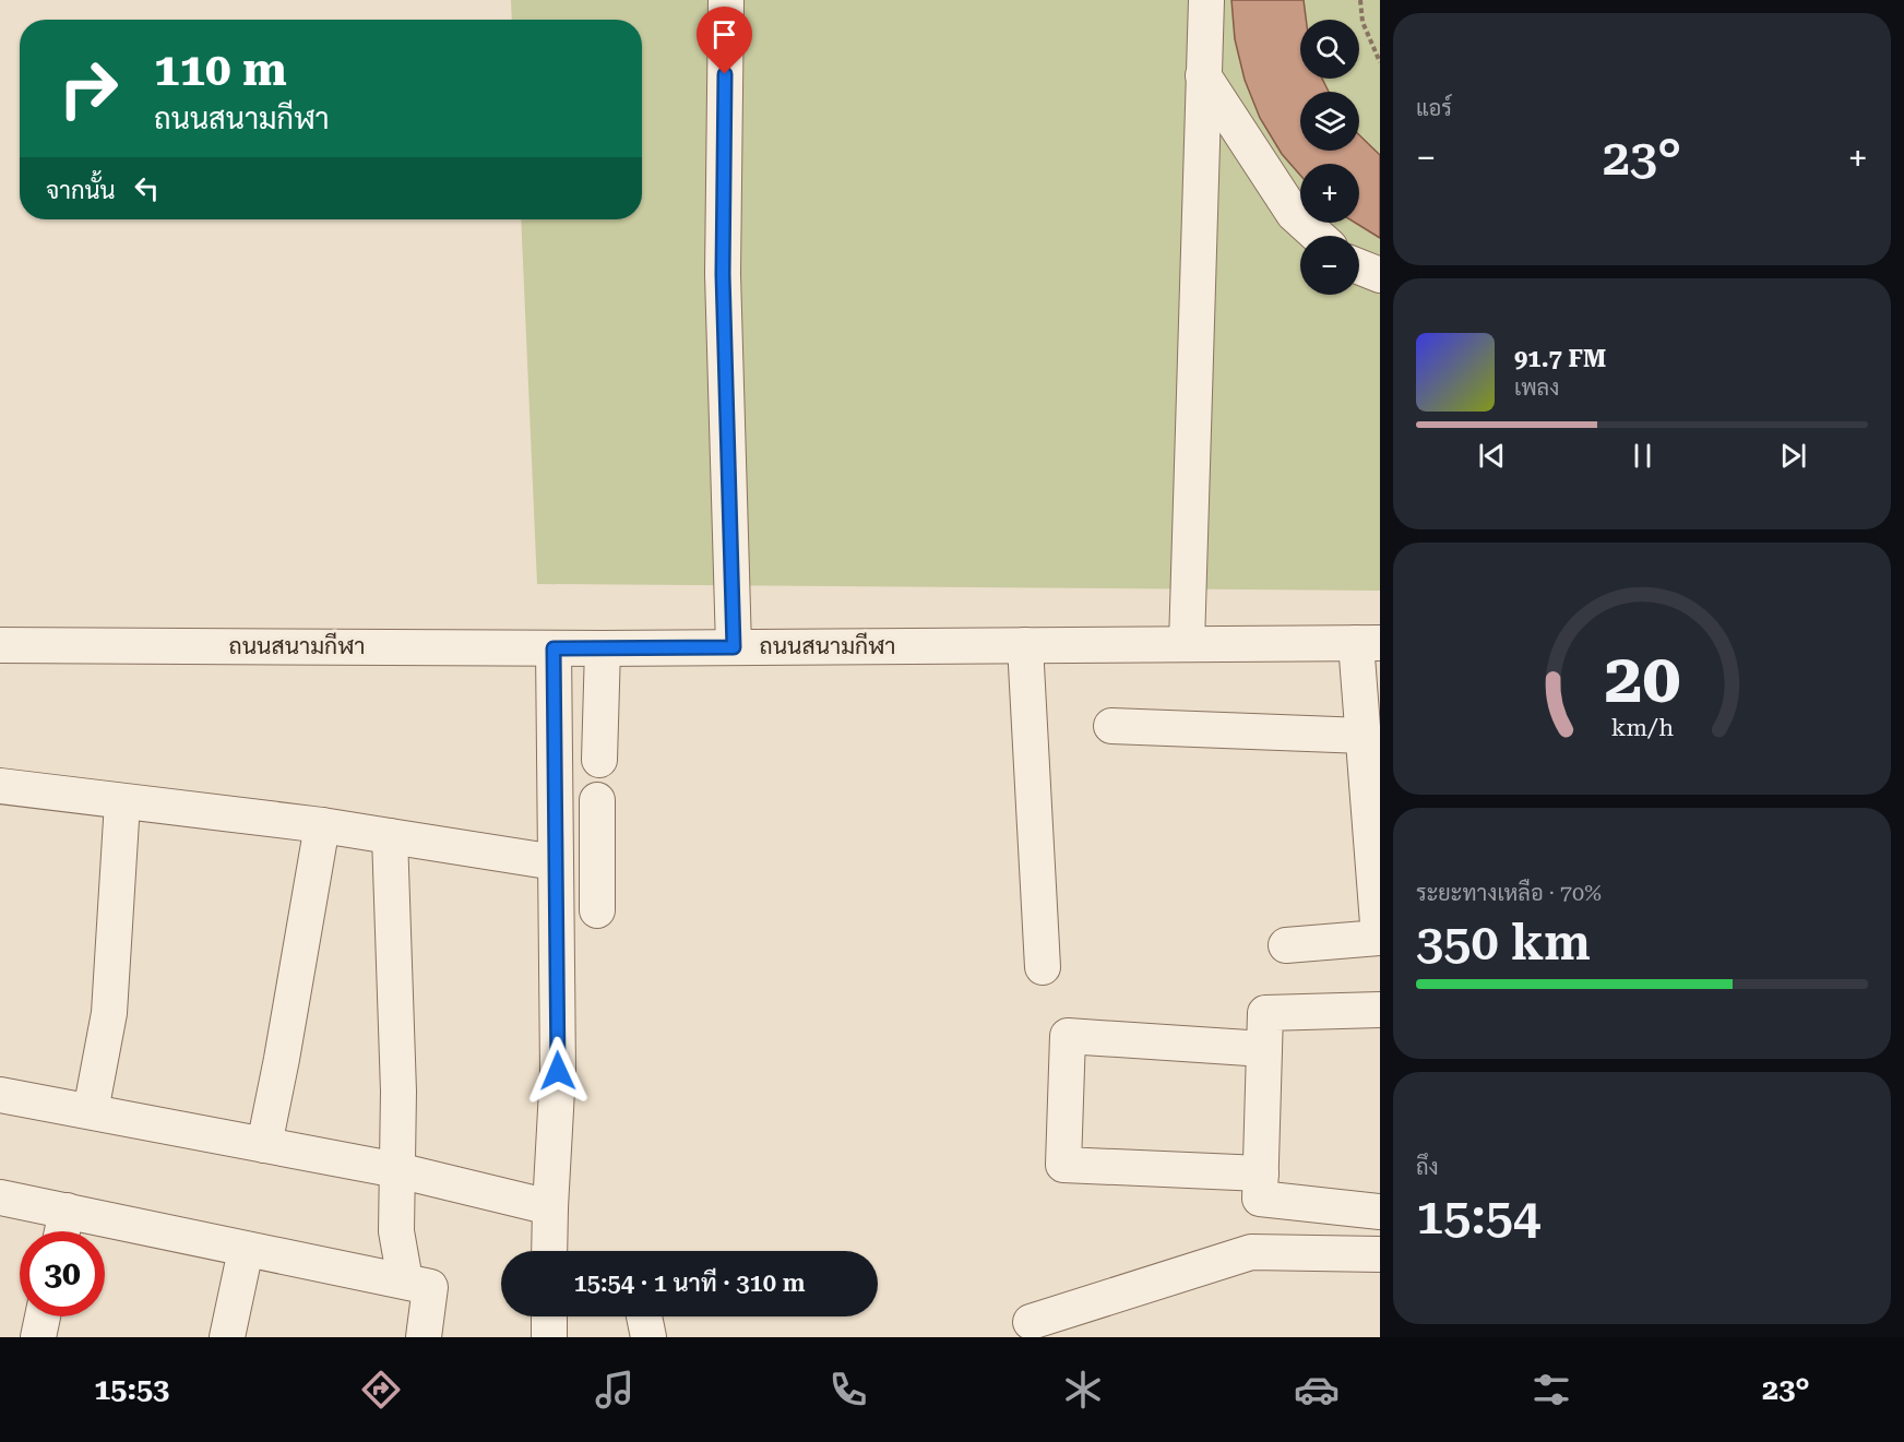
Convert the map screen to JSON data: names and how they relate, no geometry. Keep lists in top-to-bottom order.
{
  "streets": {
    "street": ["ถนนสนามกีฬา"]
  },
  "page": {
    "tile": [
      "แอร์",
      ["ระยะทางเหลือ · 70%", "350 km"],
      ["ถึง", "15:54"]
    ],
    "map_buttons": ["+", "−"],
    "turn": ["110 m", "ถนนสนามกีฬา"],
    "heat": ["−", "23°", "+"],
    "then": "จากนั้น",
    "song": ["91.7 FM", "เพลง"],
    "limit": "30",
    "trip": "15:54 · 1 นาที · 310 m",
    "tabs": ["15:53", "23°"],
    "gauge": ["20", "km/h"]
  }
}
